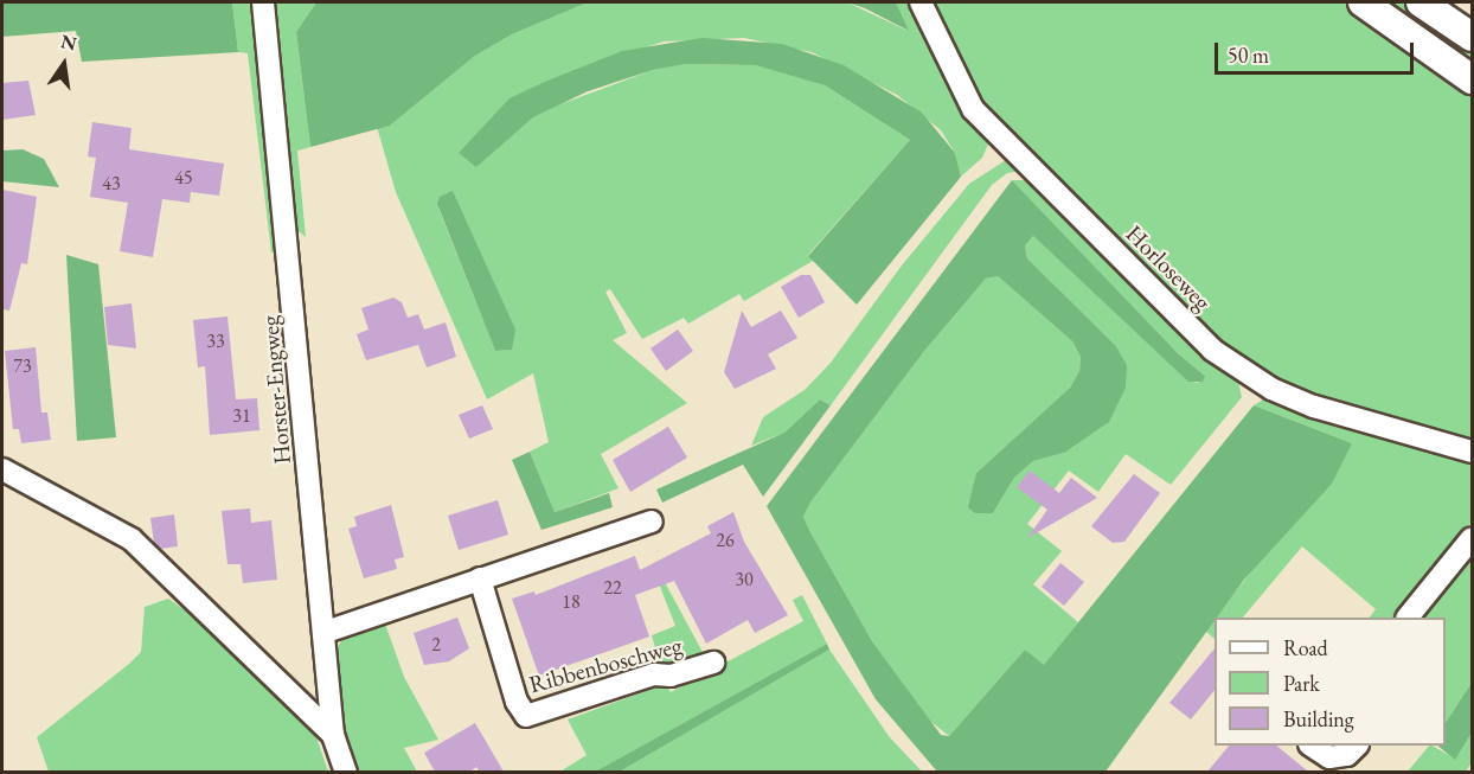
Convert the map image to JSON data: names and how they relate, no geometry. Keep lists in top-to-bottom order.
{
  "streets": {
    "street": ["Horloseweg", "Horster-Engweg", "Ribbenboschweg"]
  },
  "house_numbers": [
    "45",
    "43",
    "33",
    "73",
    "31",
    "26",
    "30",
    "22",
    "18",
    "2"
  ],
  "legend": ["Road", "Park", "Building"],
  "scale_bar": "50 m",
  "north": "top"
}
